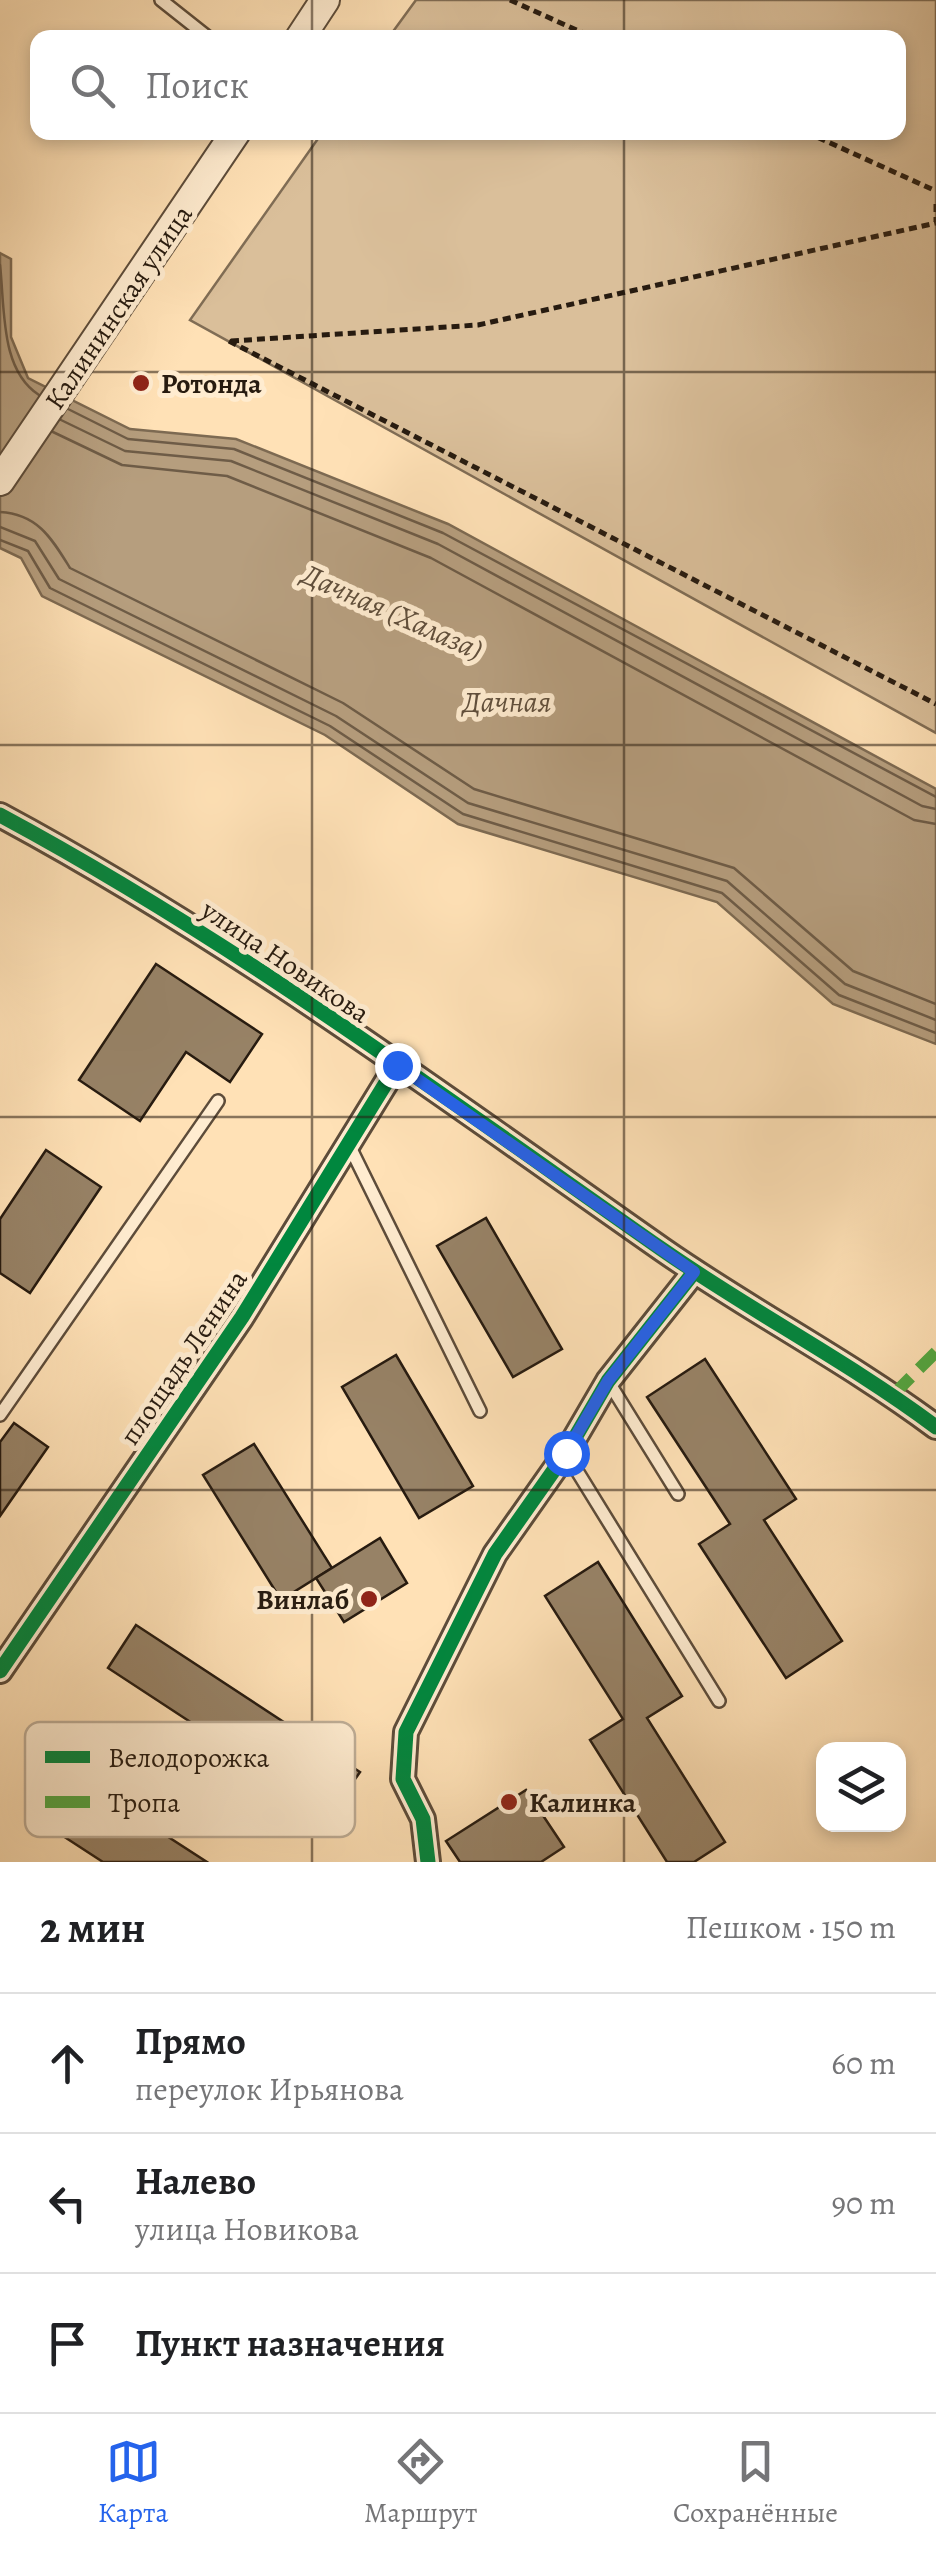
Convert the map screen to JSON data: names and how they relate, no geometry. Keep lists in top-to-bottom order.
{
  "streets": {
    "street": ["Калининская улица", "улица Новикова", "площадь Ленина"]
  },
  "crossings": [
    ["улица Новикова", "площадь Ленина"]
  ],
  "water": ["Дачная (Халаза)", "Дачная"],
  "places": ["Ротонда", "Винлаб", "Калинка"],
  "legend": ["Велодорожка", "Тропа"],
  "page": {
    "search": "Поиск",
    "heading": ["2 мин", "Пешком · 150 m"],
    "list": [
      ["Прямо", "переулок Ирьянова", "60 m"],
      ["Налево", "улица Новикова", "90 m"],
      "Пункт назначения"
    ],
    "nav": ["Карта", "Маршрут", "Сохранённые"]
  }
}
